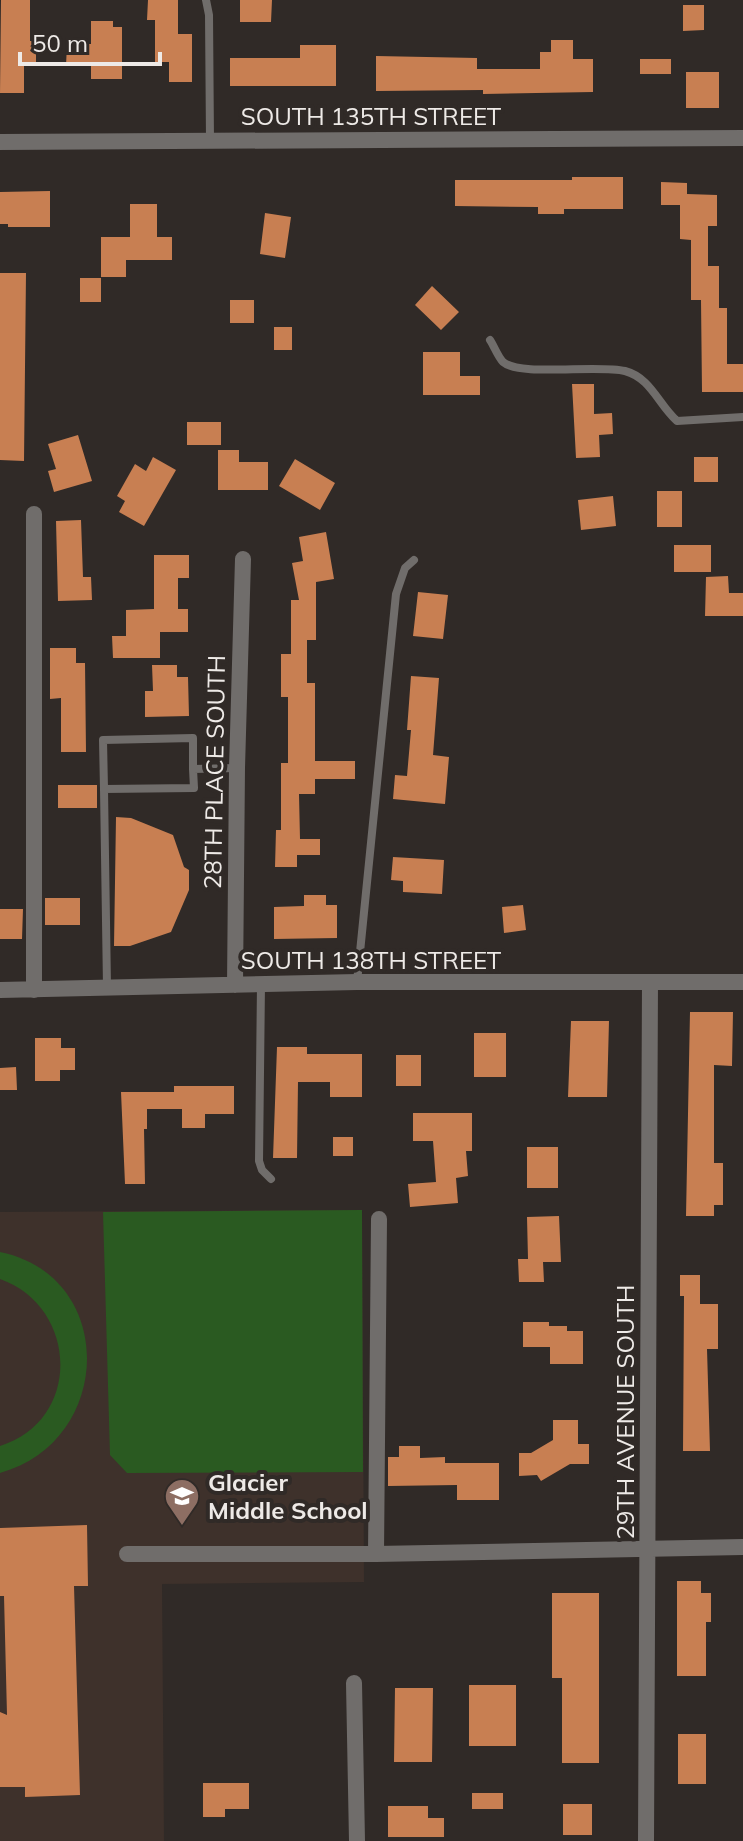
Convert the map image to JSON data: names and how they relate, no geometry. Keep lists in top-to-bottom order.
{
  "streets": {
    "street": [
      "SOUTH 135TH STREET",
      "28TH PLACE SOUTH",
      "SOUTH 138TH STREET",
      "29TH AVENUE SOUTH"
    ]
  },
  "crossings": [
    ["28TH PLACE SOUTH", "SOUTH 138TH STREET"],
    ["SOUTH 138TH STREET", "29TH AVENUE SOUTH"]
  ],
  "places": {
    "school or university": ["Glacier Middle School"]
  },
  "scale_bar": "50 m"
}
